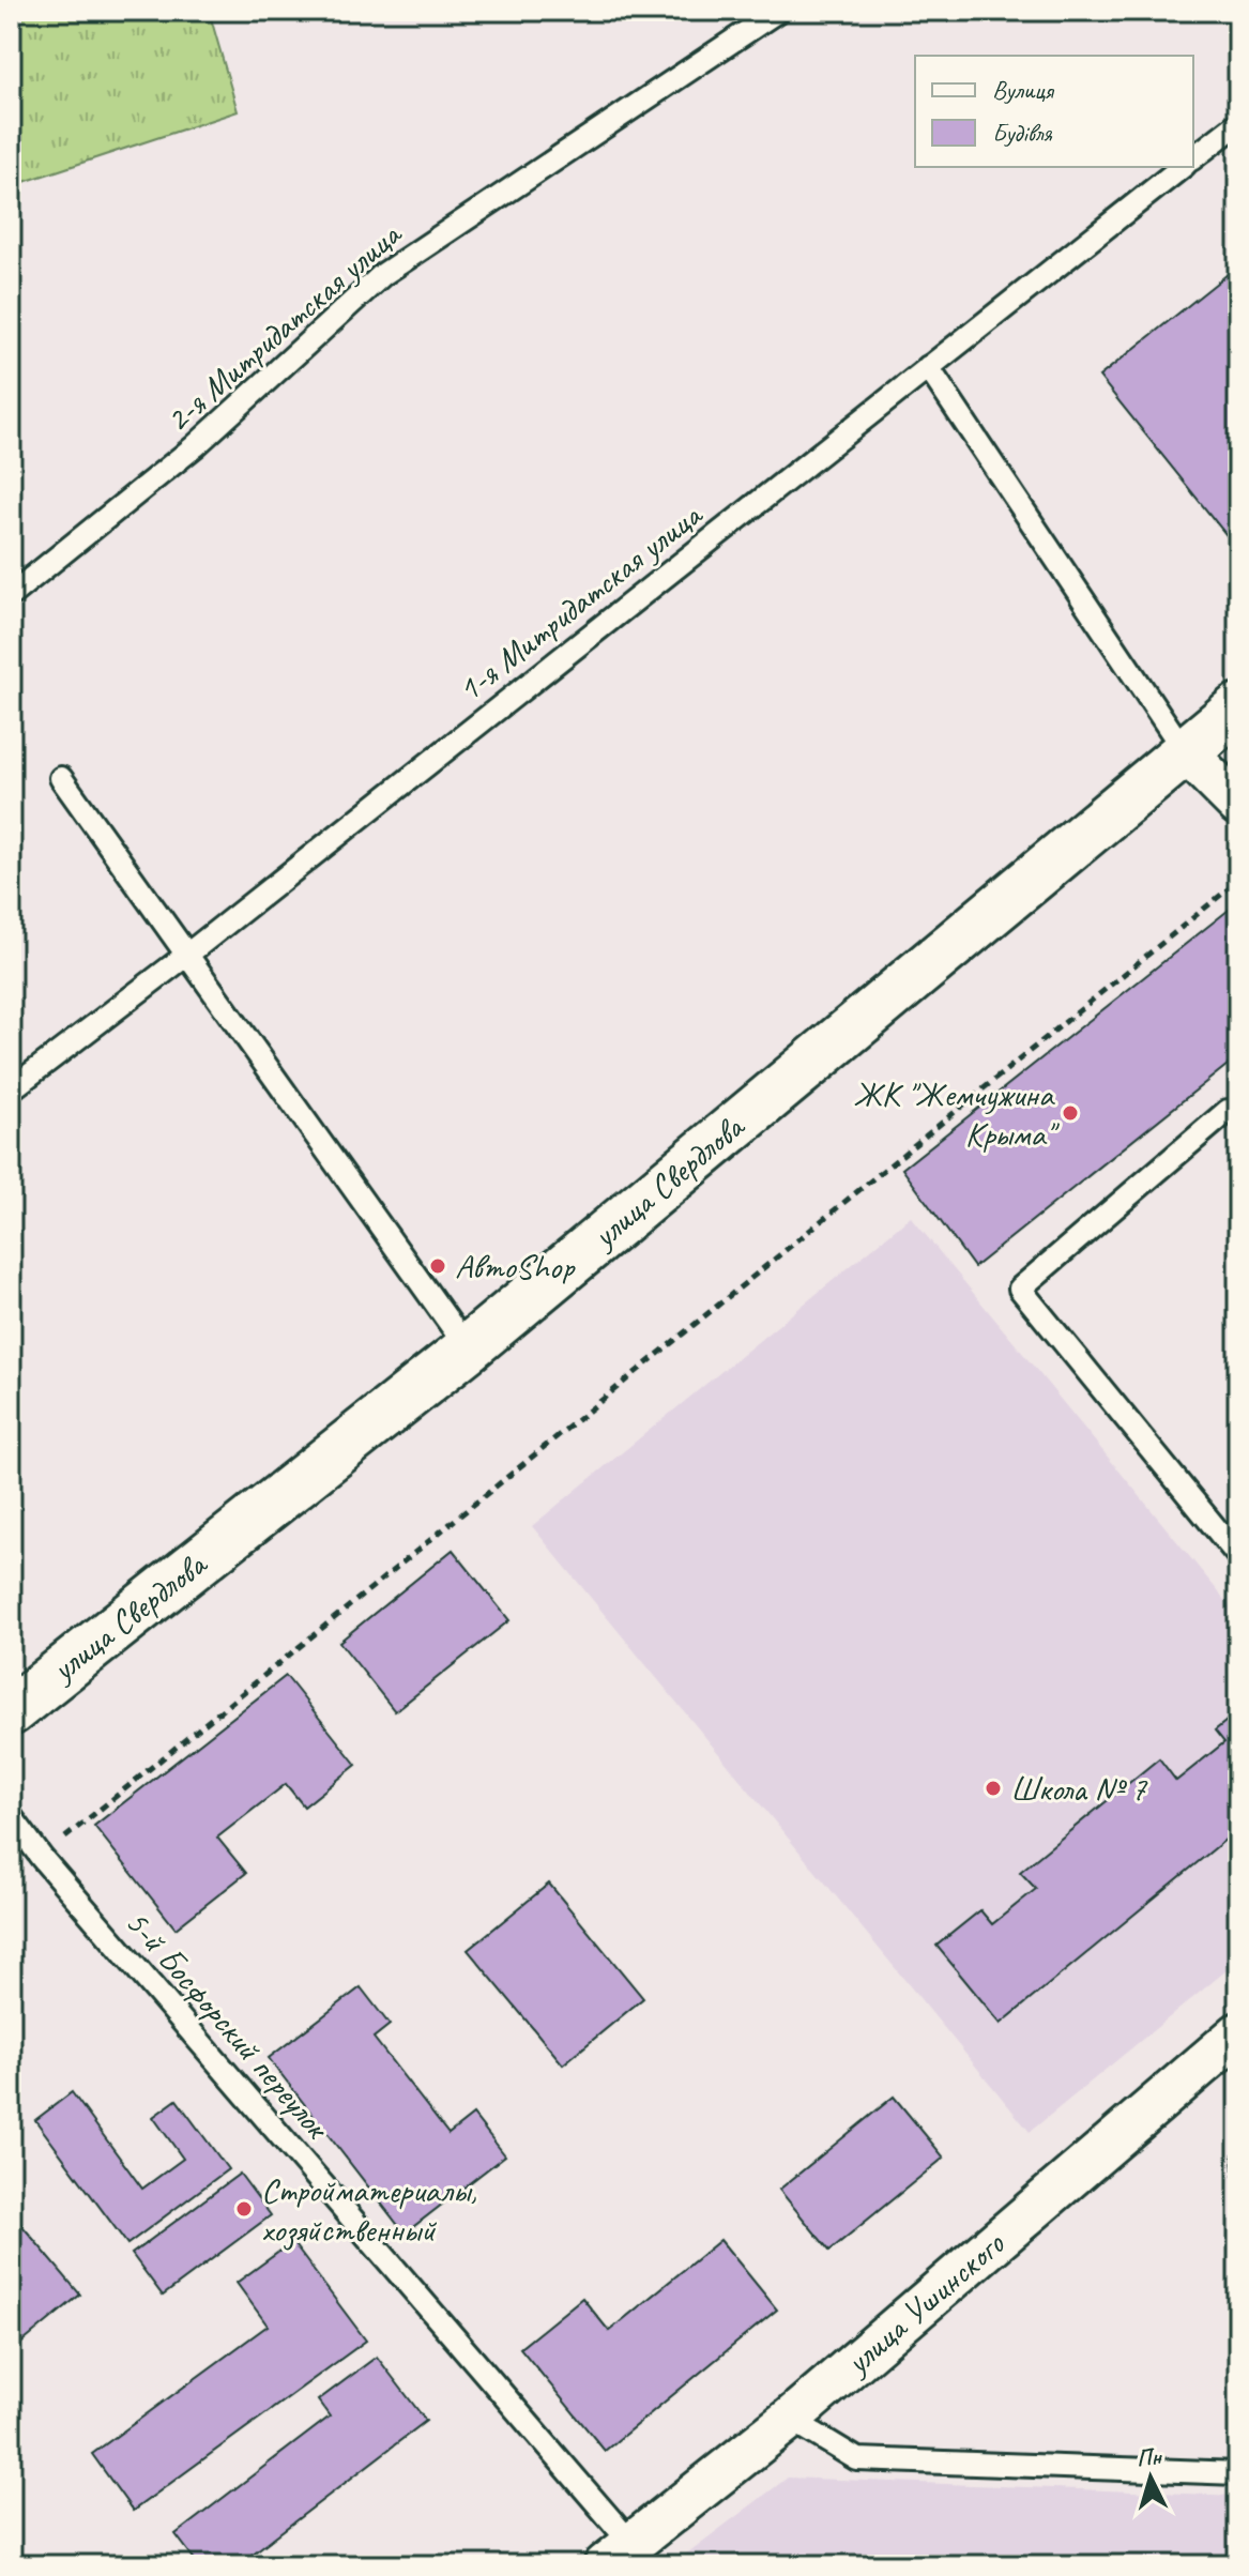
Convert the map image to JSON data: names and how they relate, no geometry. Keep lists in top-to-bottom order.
{
  "streets": {
    "main road": ["улица Свердлова"],
    "street": ["улица Ушинского"],
    "lane": ["2-я Митридатская улица", "1-я Митридатская улица", "5-й Босфорский переулок"]
  },
  "crossings": [
    ["5-й Босфорский переулок", "улица Ушинского"]
  ],
  "places": [
    "ЖК \"Жемчужина Крыма\"",
    "АвтоShop",
    "Школа № 7",
    "Стройматериалы, хозяйственный"
  ],
  "legend": ["Вулиця", "Будівля"],
  "north": "top"
}
